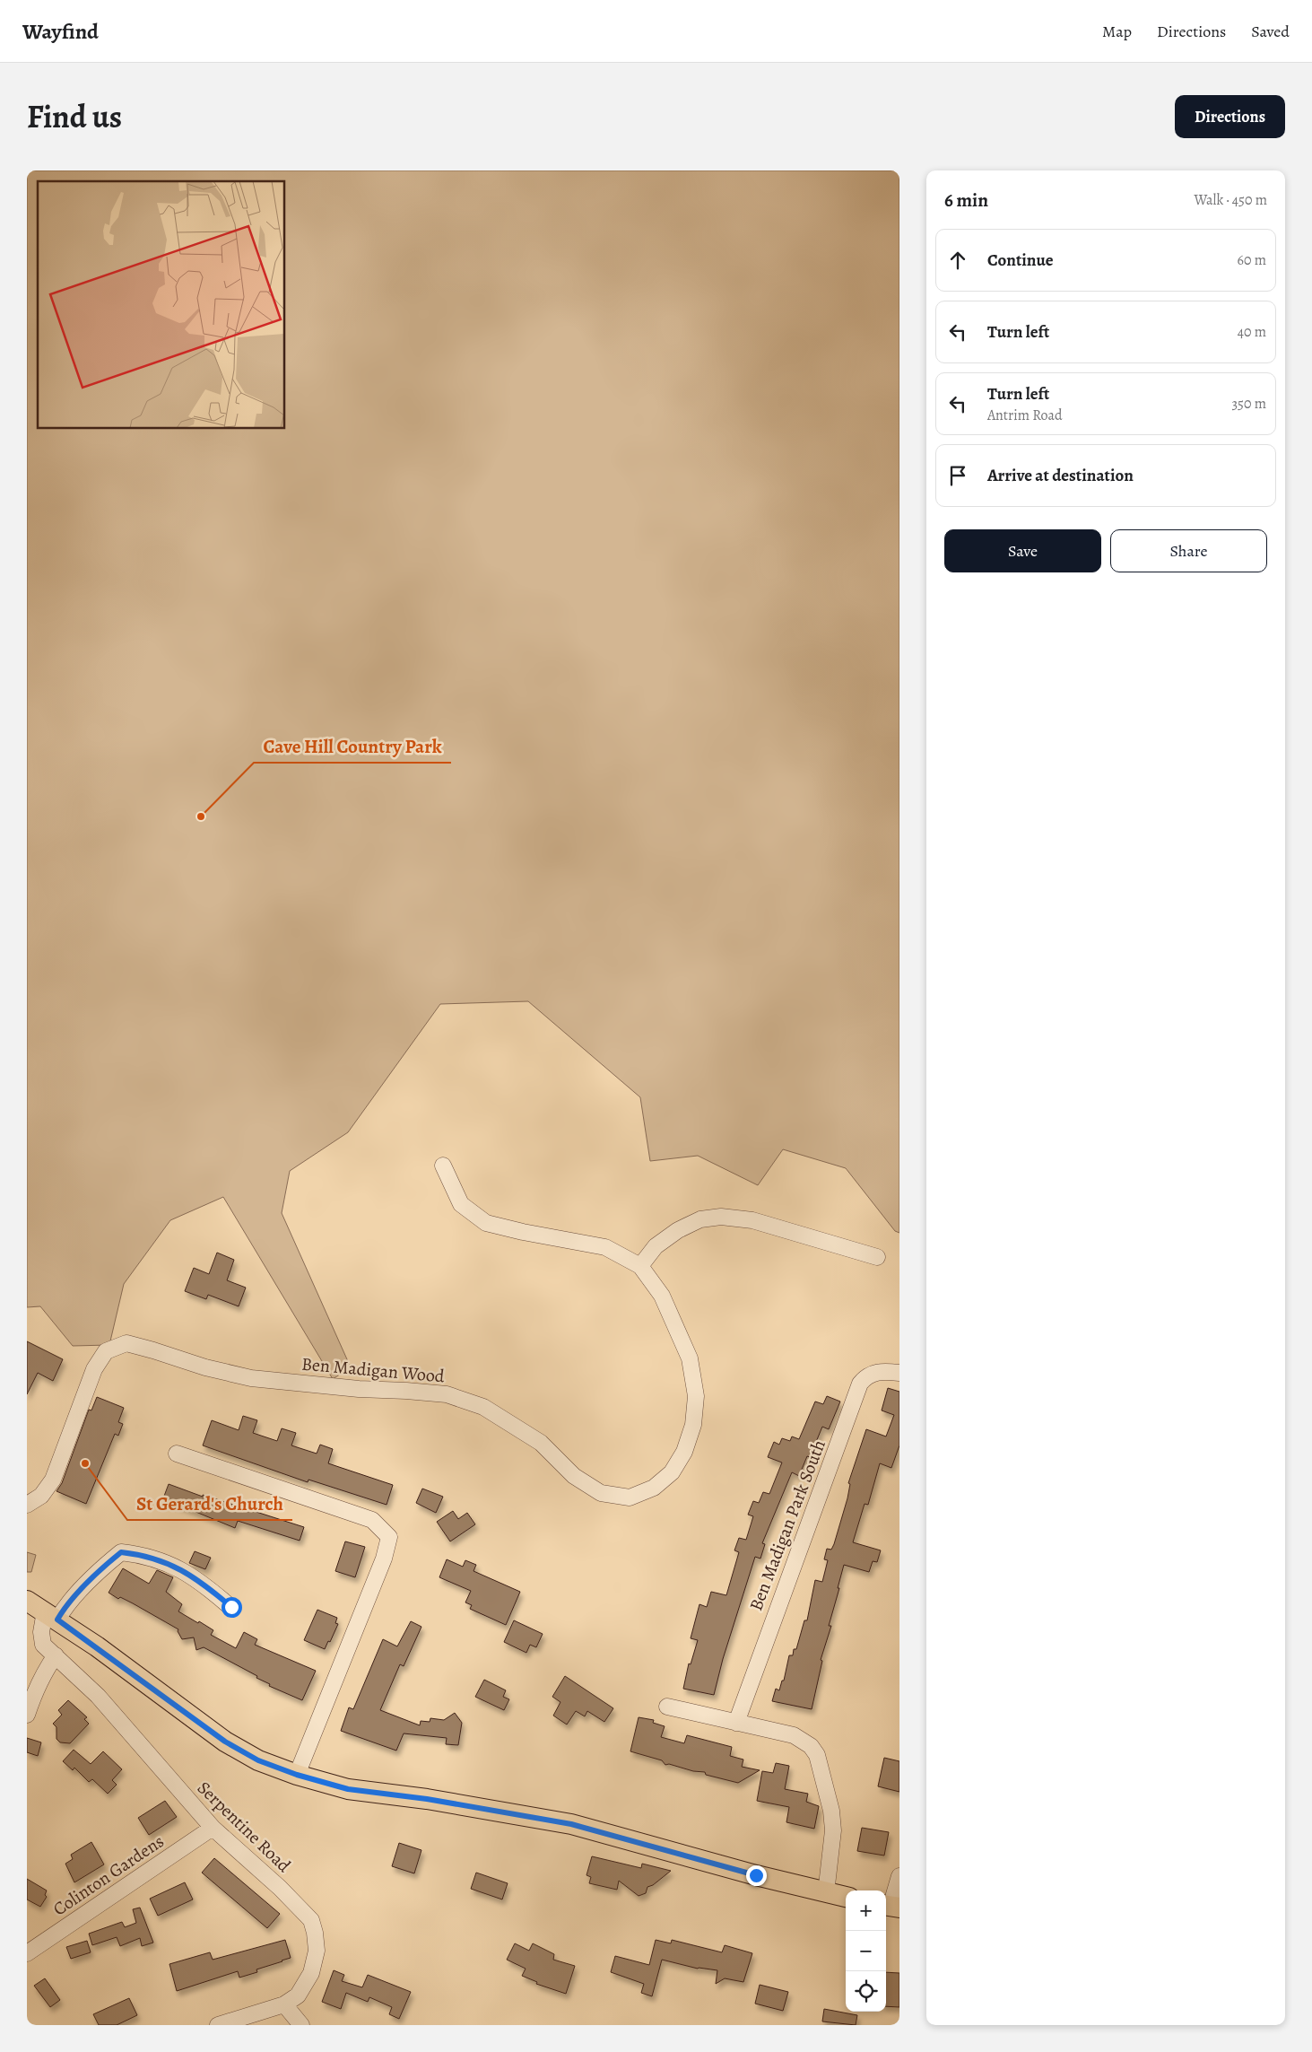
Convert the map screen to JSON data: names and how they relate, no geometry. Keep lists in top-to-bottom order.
{
  "streets": {
    "street": [
      "Ben Madigan Wood",
      "Ben Madigan Park South",
      "Serpentine Road",
      "Colinton Gardens"
    ]
  },
  "crossings": [
    ["Serpentine Road", "Colinton Gardens"]
  ],
  "places": ["Cave Hill Country Park", "St Gerard's Church"],
  "page": {
    "header": "Wayfind",
    "nav": ["Map", "Directions", "Saved"],
    "title": "Find us",
    "buttons": [
      "Directions",
      ["Save", "Share"]
    ],
    "heading": ["6 min", "Walk · 450 m"],
    "list": [
      ["Continue", "60 m"],
      ["Turn left", "40 m"],
      ["Turn left", "Antrim Road", "350 m"],
      "Arrive at destination"
    ],
    "map_buttons": ["+", "−"]
  }
}
